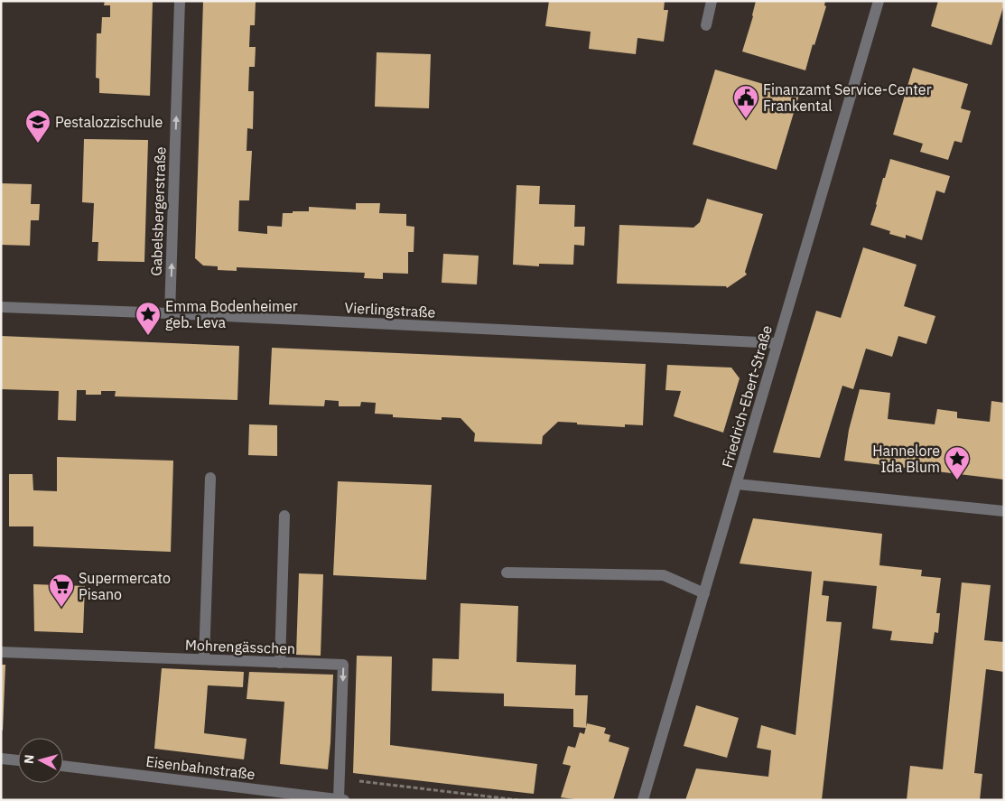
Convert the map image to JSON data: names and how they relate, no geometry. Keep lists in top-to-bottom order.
{
  "streets": {
    "street": [
      "Gabelsbergerstraße",
      "Vierlingstraße",
      "Friedrich-Ebert-Straße",
      "Mohrengässchen",
      "Eisenbahnstraße"
    ]
  },
  "crossings": [
    ["Gabelsbergerstraße", "Vierlingstraße"],
    ["Vierlingstraße", "Friedrich-Ebert-Straße"],
    ["Mohrengässchen", "Eisenbahnstraße"]
  ],
  "one_way": ["Gabelsbergerstraße"],
  "places": {
    "public building": ["Finanzamt Service-Center Frankental"],
    "school or university": ["Pestalozzischule"],
    "place": ["Emma Bodenheimer geb. Leva", "Hannelore Ida Blum"],
    "supermarket": ["Supermercato Pisano"]
  },
  "north": "left"
}
